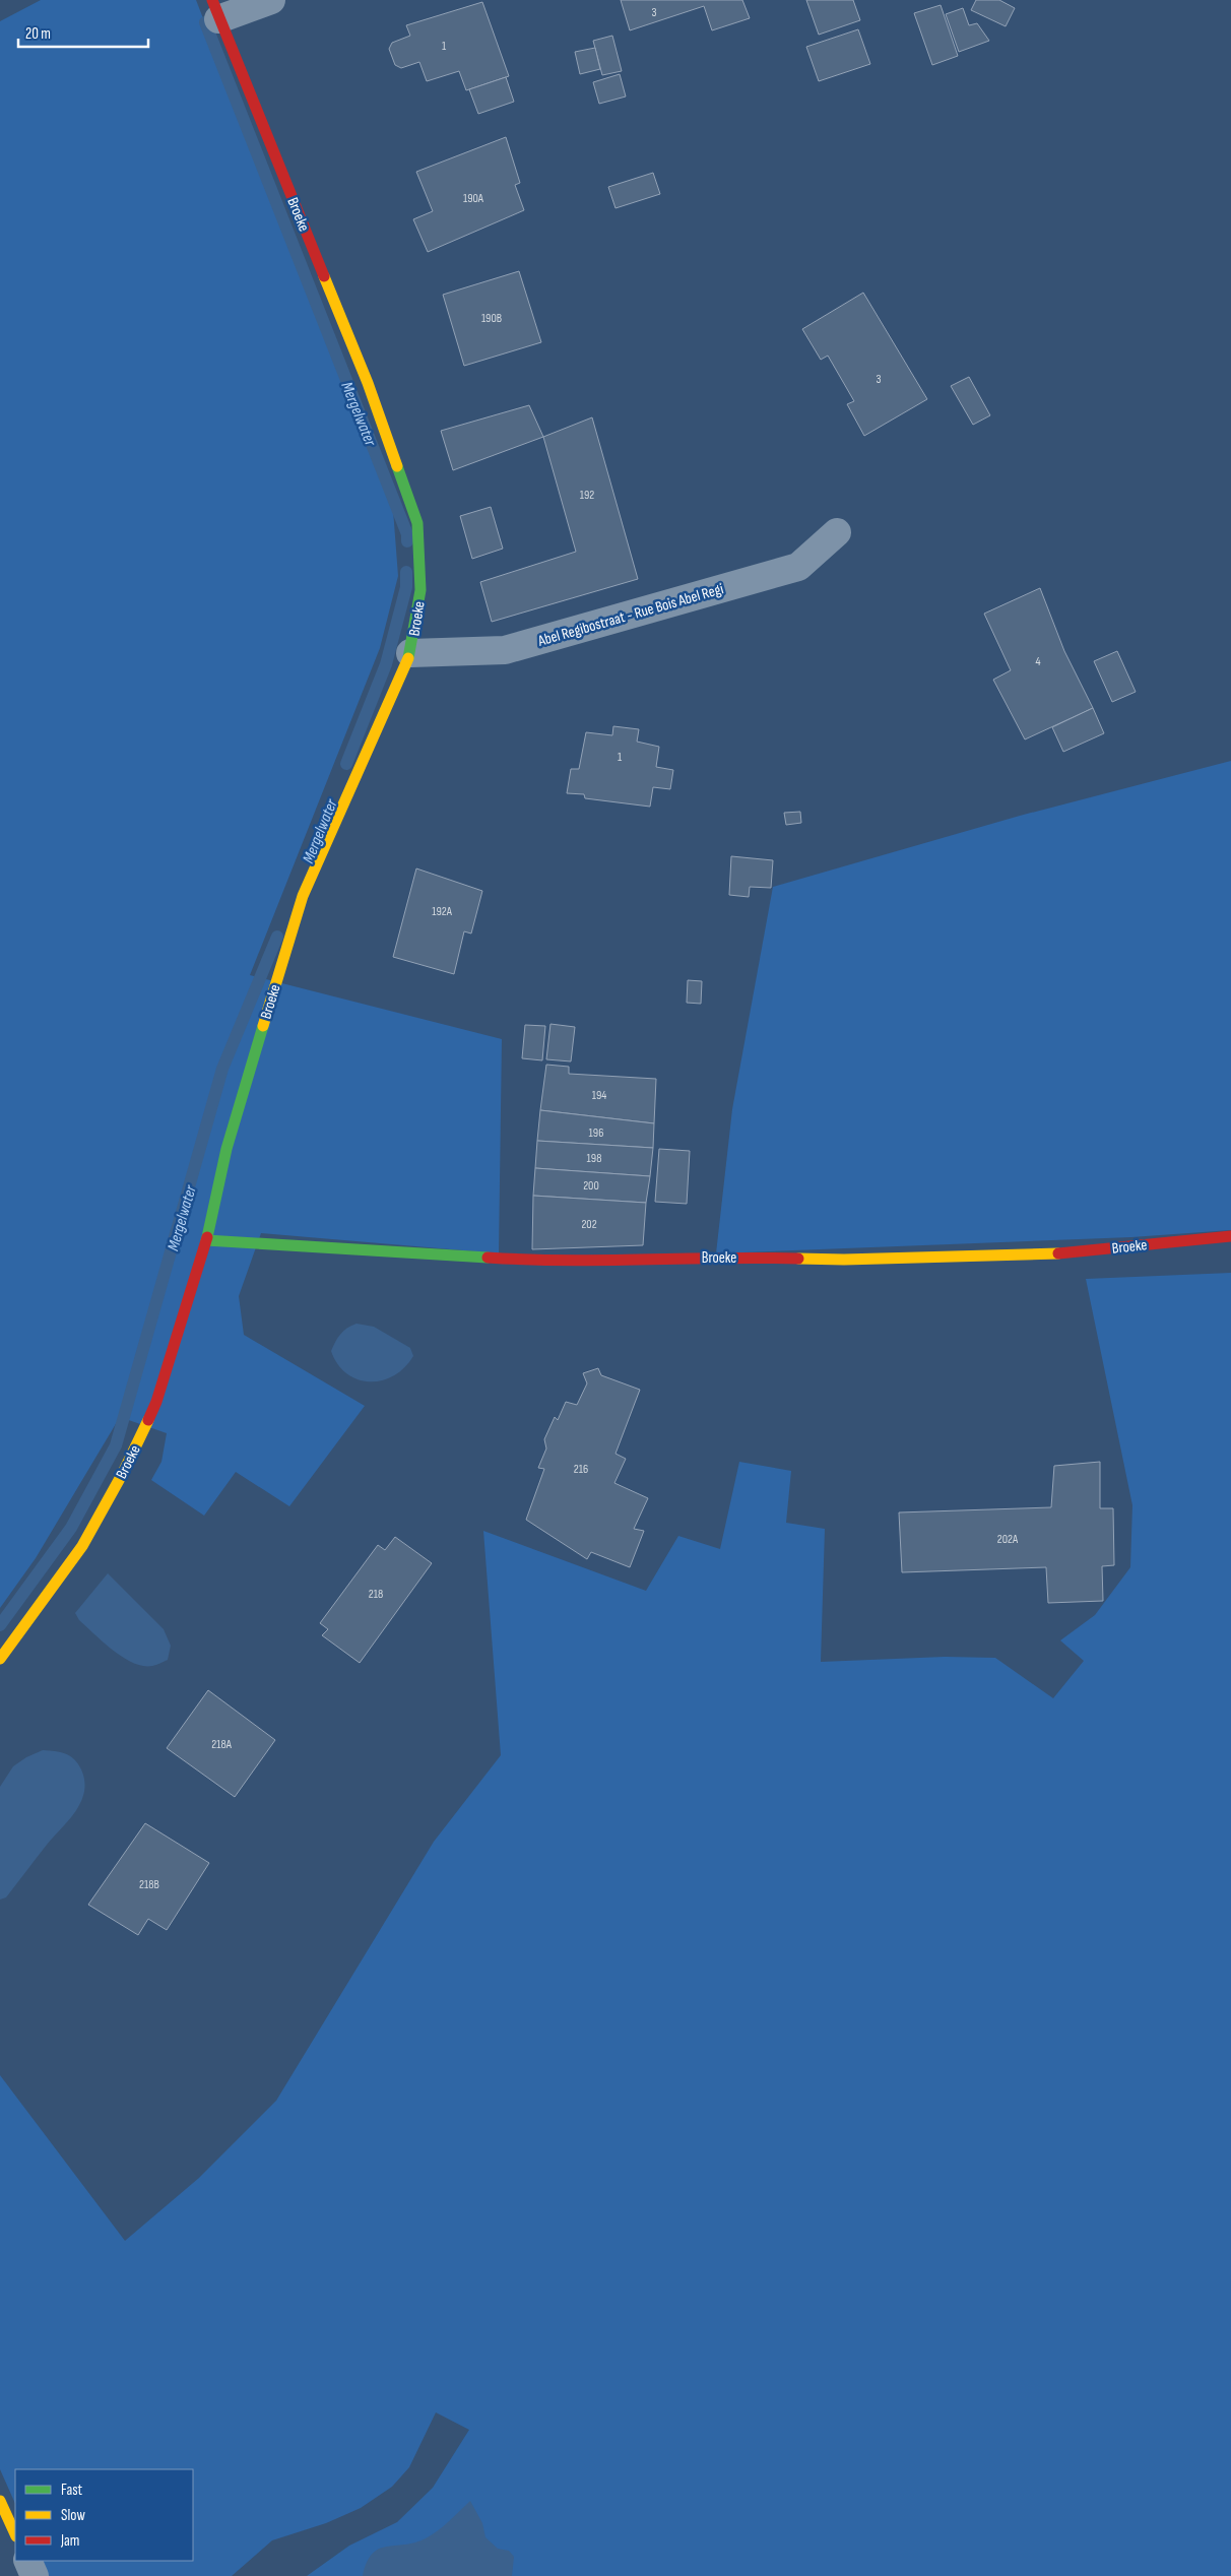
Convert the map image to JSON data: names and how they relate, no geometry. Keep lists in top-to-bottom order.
{
  "streets": {
    "street": ["Broeke", "Abel Regibostraat - Rue Bois Abel Regi"]
  },
  "crossings": [
    ["Broeke", "Abel Regibostraat - Rue Bois Abel Regi"]
  ],
  "water": ["Mergelwater"],
  "house_numbers": [
    "3",
    "1",
    "190A",
    "190B",
    "3",
    "192",
    "4",
    "1",
    "192A",
    "194",
    "196",
    "198",
    "200",
    "202",
    "216",
    "202A",
    "218",
    "218A",
    "218B"
  ],
  "legend": ["Fast", "Slow", "Jam"],
  "scale_bar": "20 m"
}
